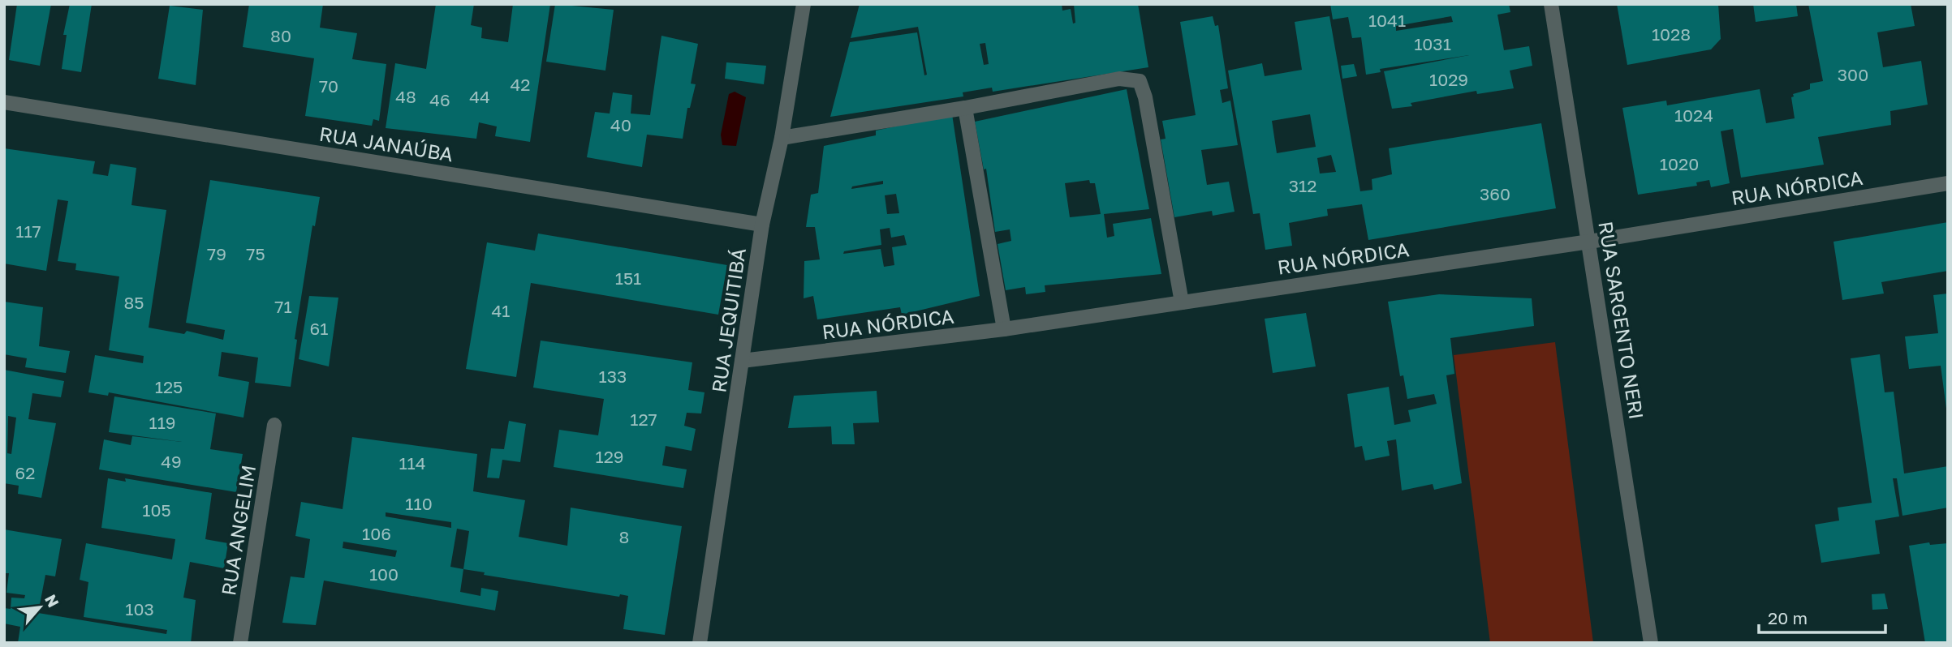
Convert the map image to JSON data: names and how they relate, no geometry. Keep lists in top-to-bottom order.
{
  "streets": {
    "street": [
      "RUA JANAÚBA",
      "RUA NÓRDICA",
      "RUA JEQUITIBÁ",
      "RUA SARGENTO NERI",
      "RUA ANGELIM"
    ]
  },
  "crossings": [
    ["RUA JANAÚBA", "RUA JEQUITIBÁ"],
    ["RUA NÓRDICA", "RUA JEQUITIBÁ"],
    ["RUA NÓRDICA", "RUA SARGENTO NERI"]
  ],
  "house_numbers": [
    "1041",
    "1028",
    "80",
    "1031",
    "300",
    "1029",
    "42",
    "70",
    "48",
    "44",
    "46",
    "1024",
    "40",
    "1020",
    "312",
    "360",
    "117",
    "79",
    "75",
    "151",
    "85",
    "71",
    "41",
    "61",
    "133",
    "125",
    "127",
    "119",
    "129",
    "49",
    "114",
    "62",
    "110",
    "105",
    "106",
    "8",
    "100",
    "103"
  ],
  "scale_bar": "20 m",
  "north": "top right"
}
